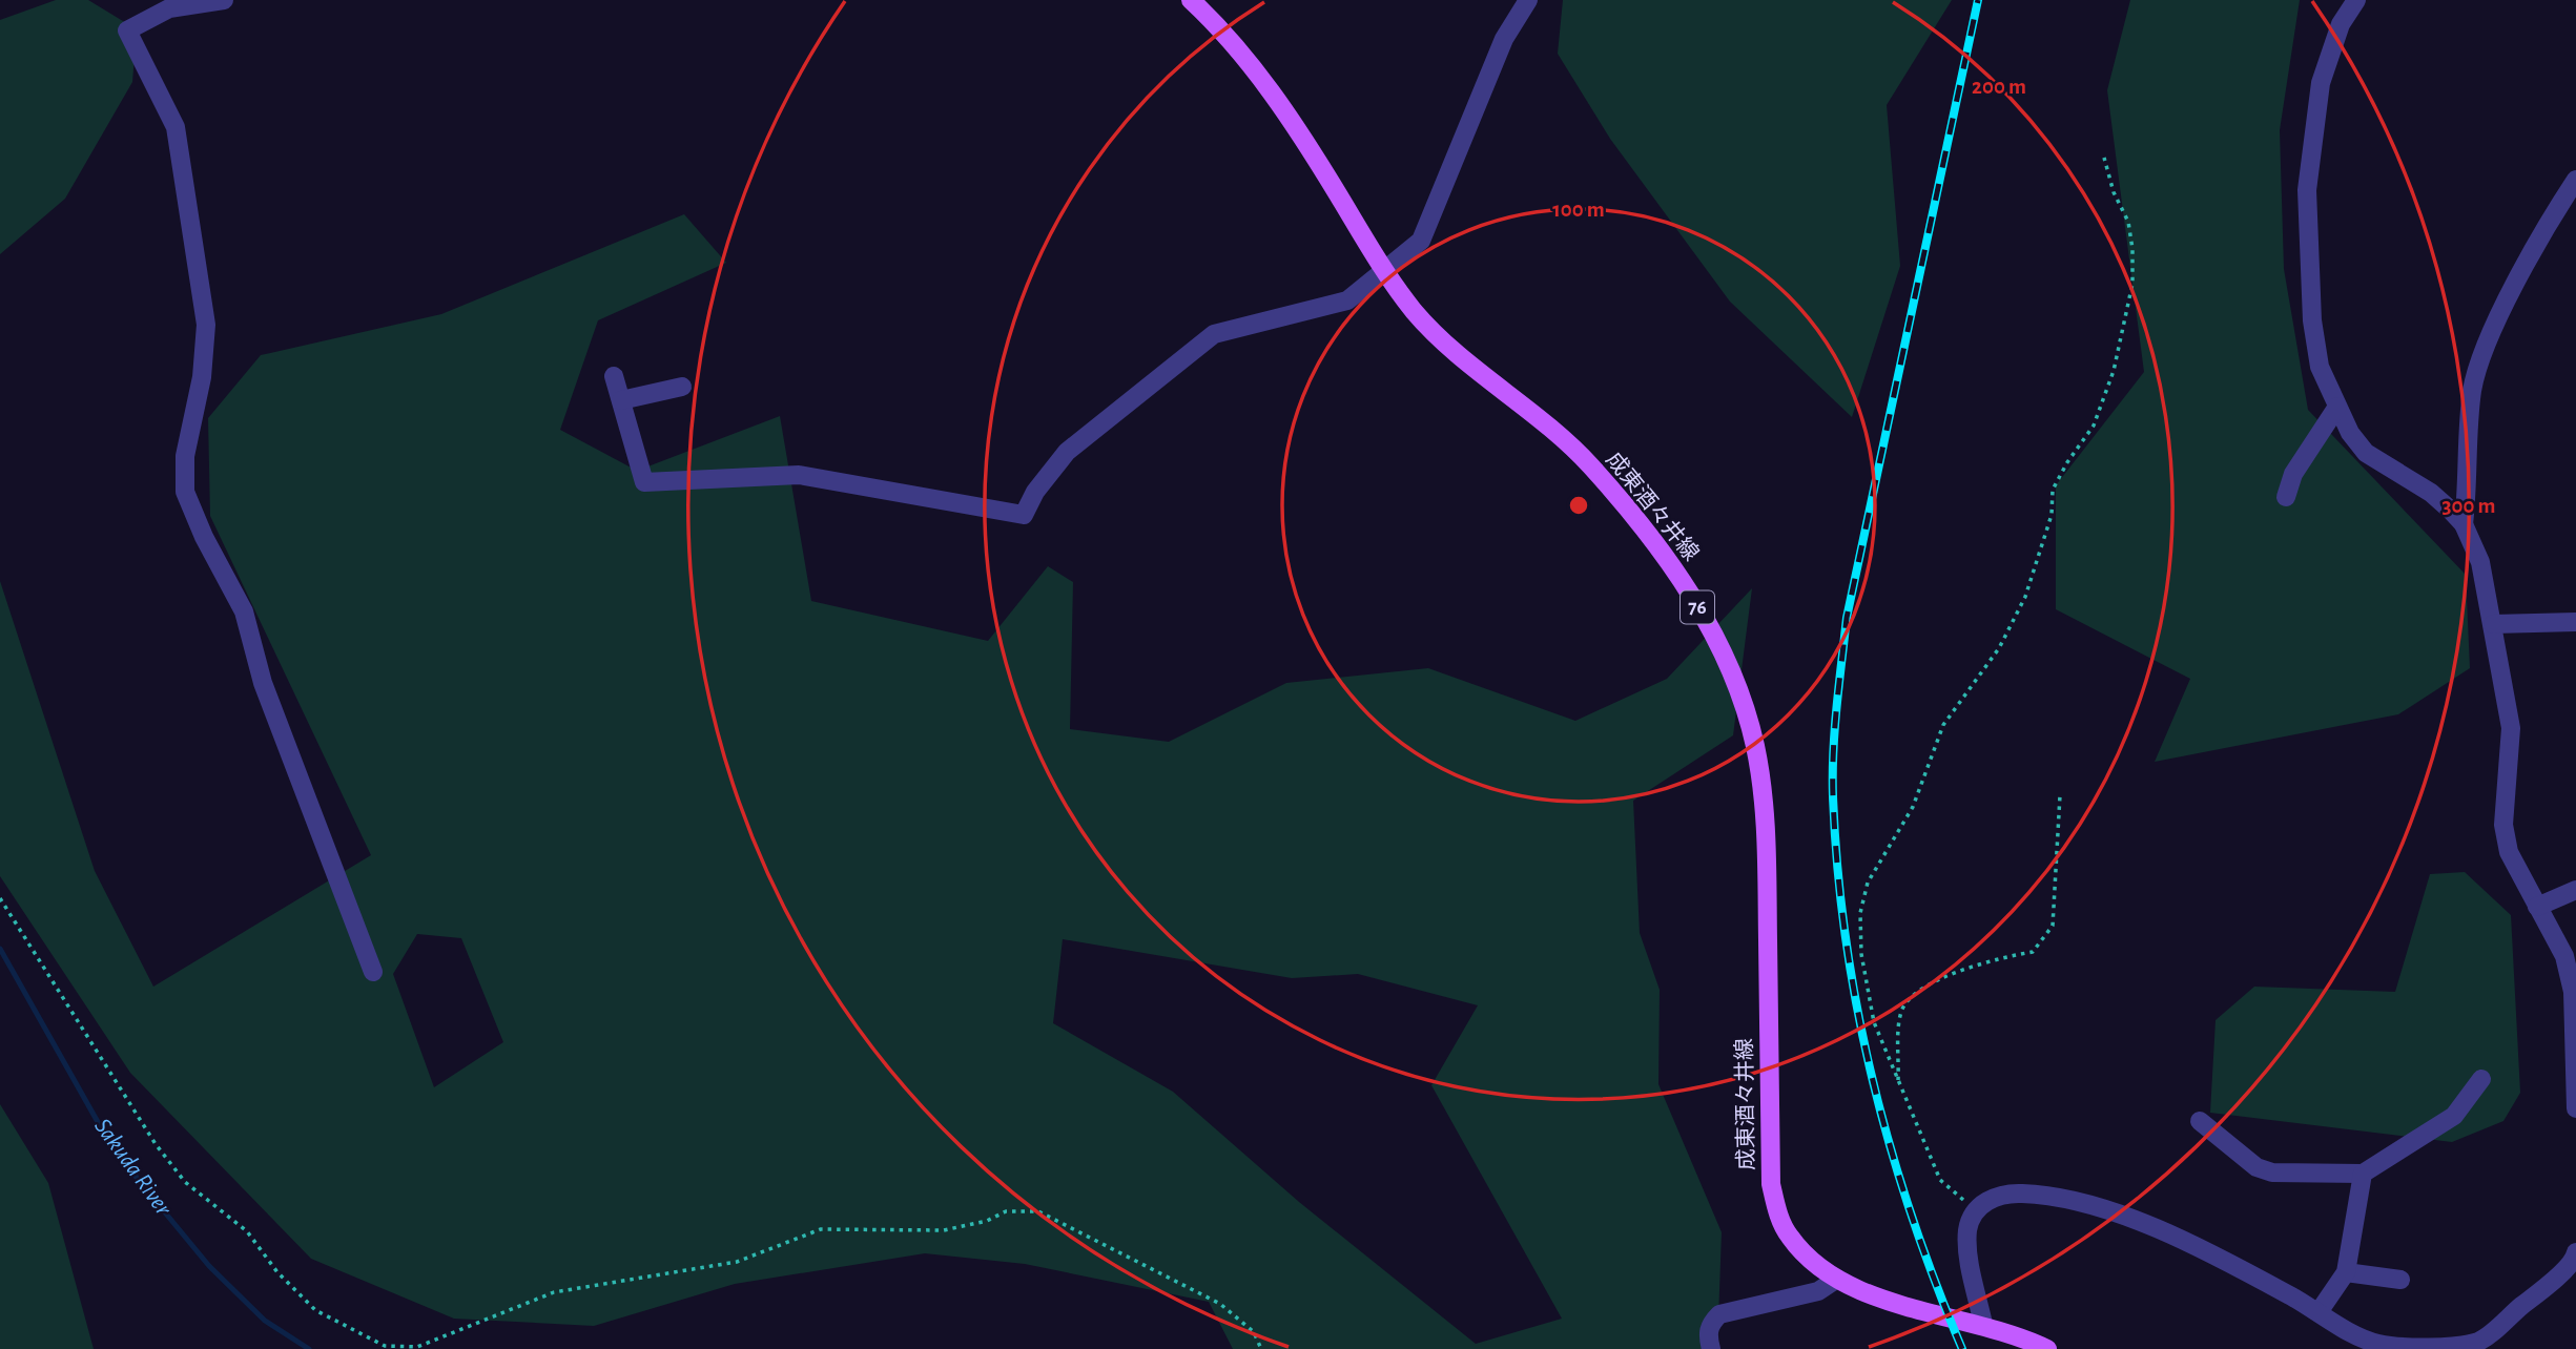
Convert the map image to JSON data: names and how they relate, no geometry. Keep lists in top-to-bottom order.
{
  "streets": {
    "main road": ["成東酒々井線", "76"]
  },
  "water": ["Sakuda River"],
  "rings": ["200 m", "100 m", "300 m"]
}
